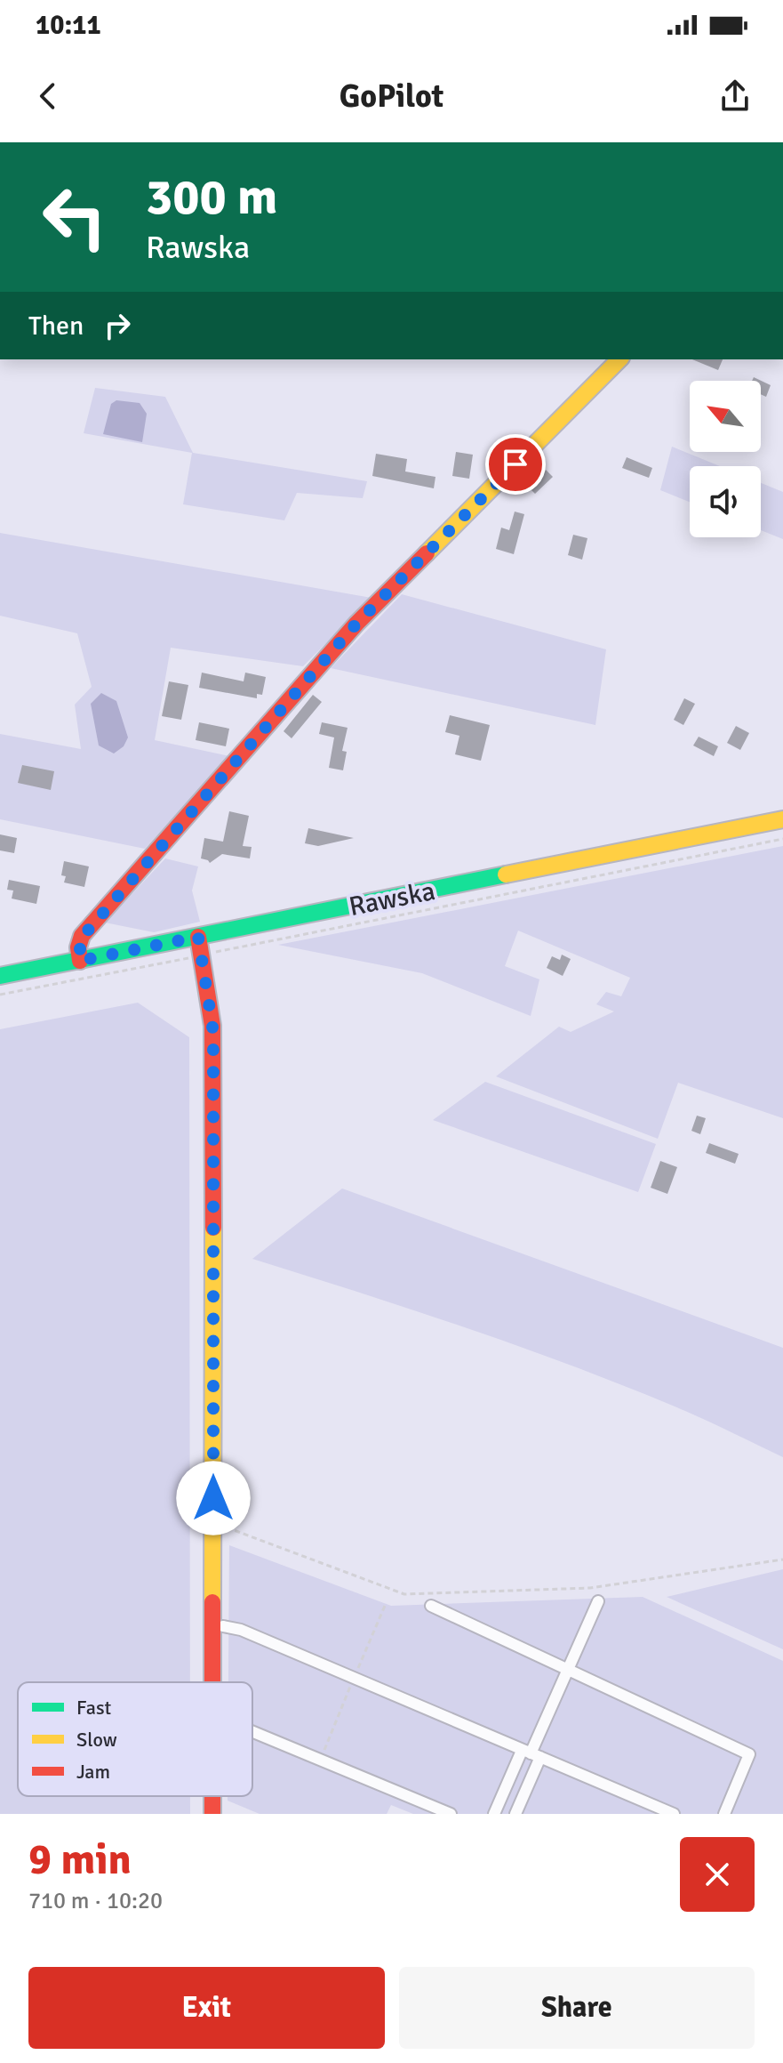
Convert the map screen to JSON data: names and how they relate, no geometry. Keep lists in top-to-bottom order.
{
  "streets": {
    "street": ["Rawska"]
  },
  "legend": ["Fast", "Slow", "Jam"],
  "north": "top left",
  "page": {
    "status": "10:11",
    "header": "GoPilot",
    "turn": ["300 m", "Rawska"],
    "then": "Then",
    "heading": ["9 min", "710 m · 10:20"],
    "buttons": ["Exit", "Share"]
  }
}
